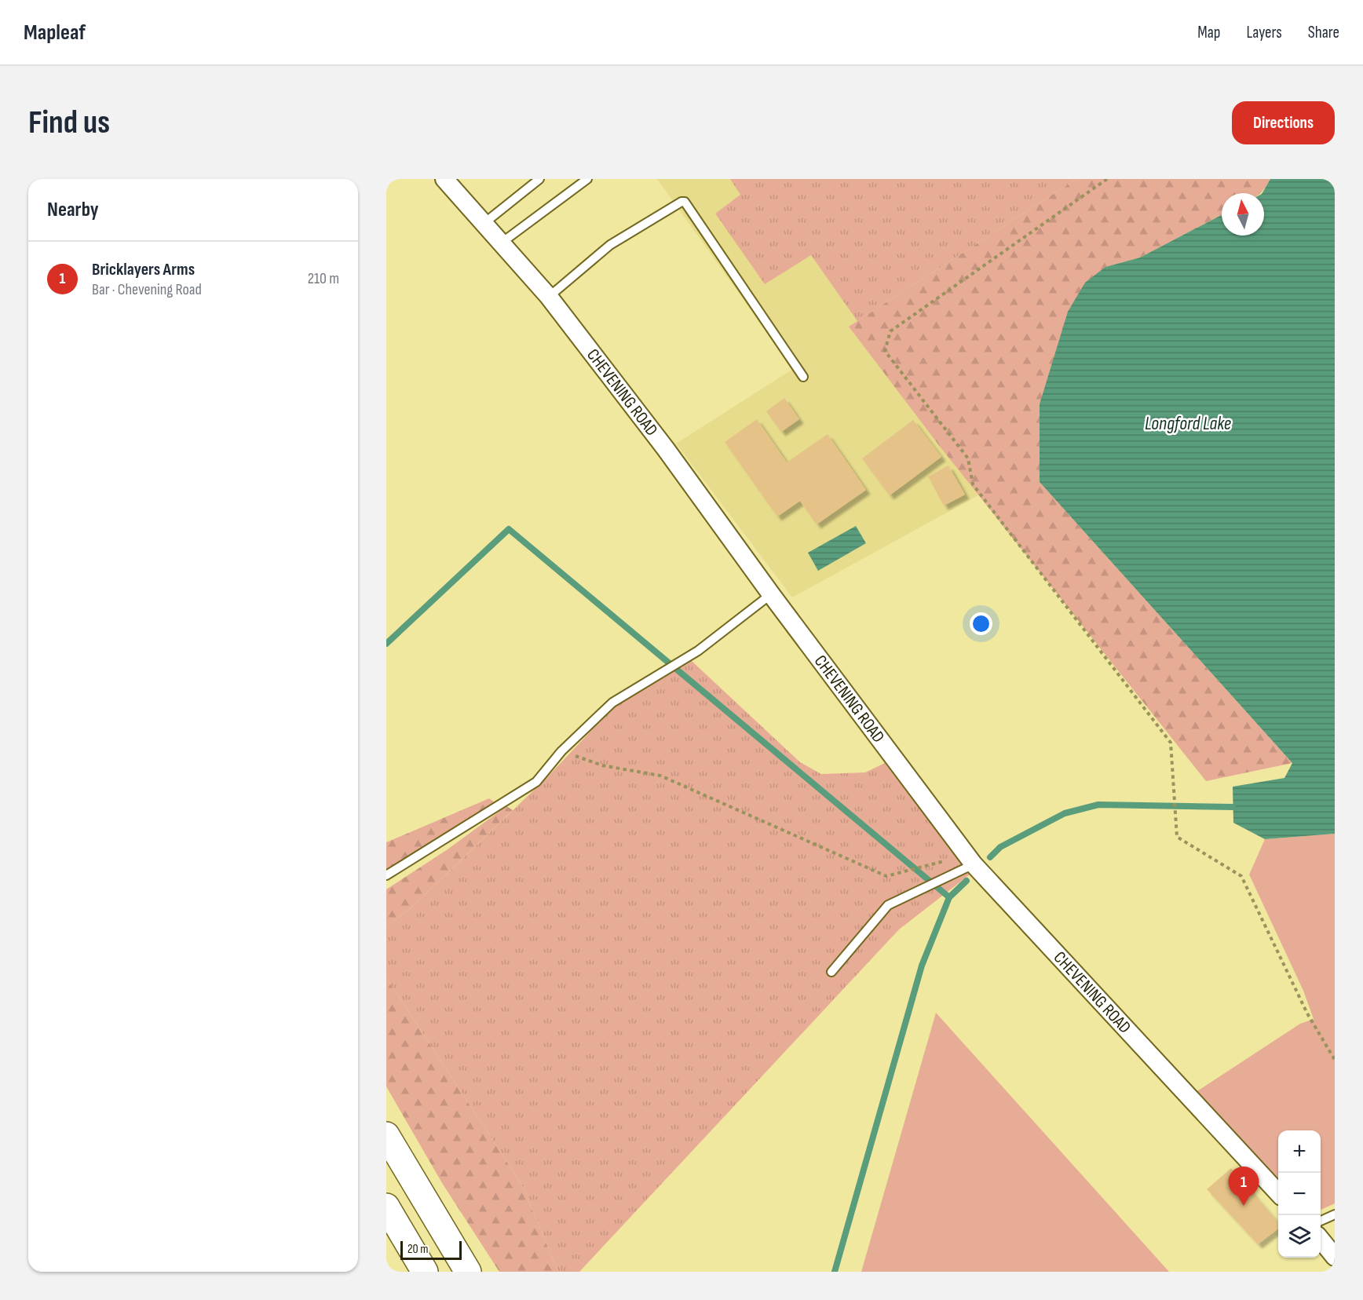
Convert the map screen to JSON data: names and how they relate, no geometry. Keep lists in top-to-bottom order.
{
  "streets": {
    "street": ["CHEVENING ROAD"]
  },
  "water": ["Longford Lake"],
  "scale_bar": "20 m",
  "north": "top",
  "page": {
    "header": "Mapleaf",
    "nav": ["Map", "Layers", "Share"],
    "buttons": "Directions",
    "title": "Find us",
    "heading": "Nearby",
    "list": [
      {
        "mark": "1",
        "name": "Bricklayers Arms",
        "note": "Bar · Chevening Road",
        "value": "210 m"
      }
    ],
    "map_buttons": ["+", "−"],
    "pins": "1",
    "scale": "20 m"
  }
}
